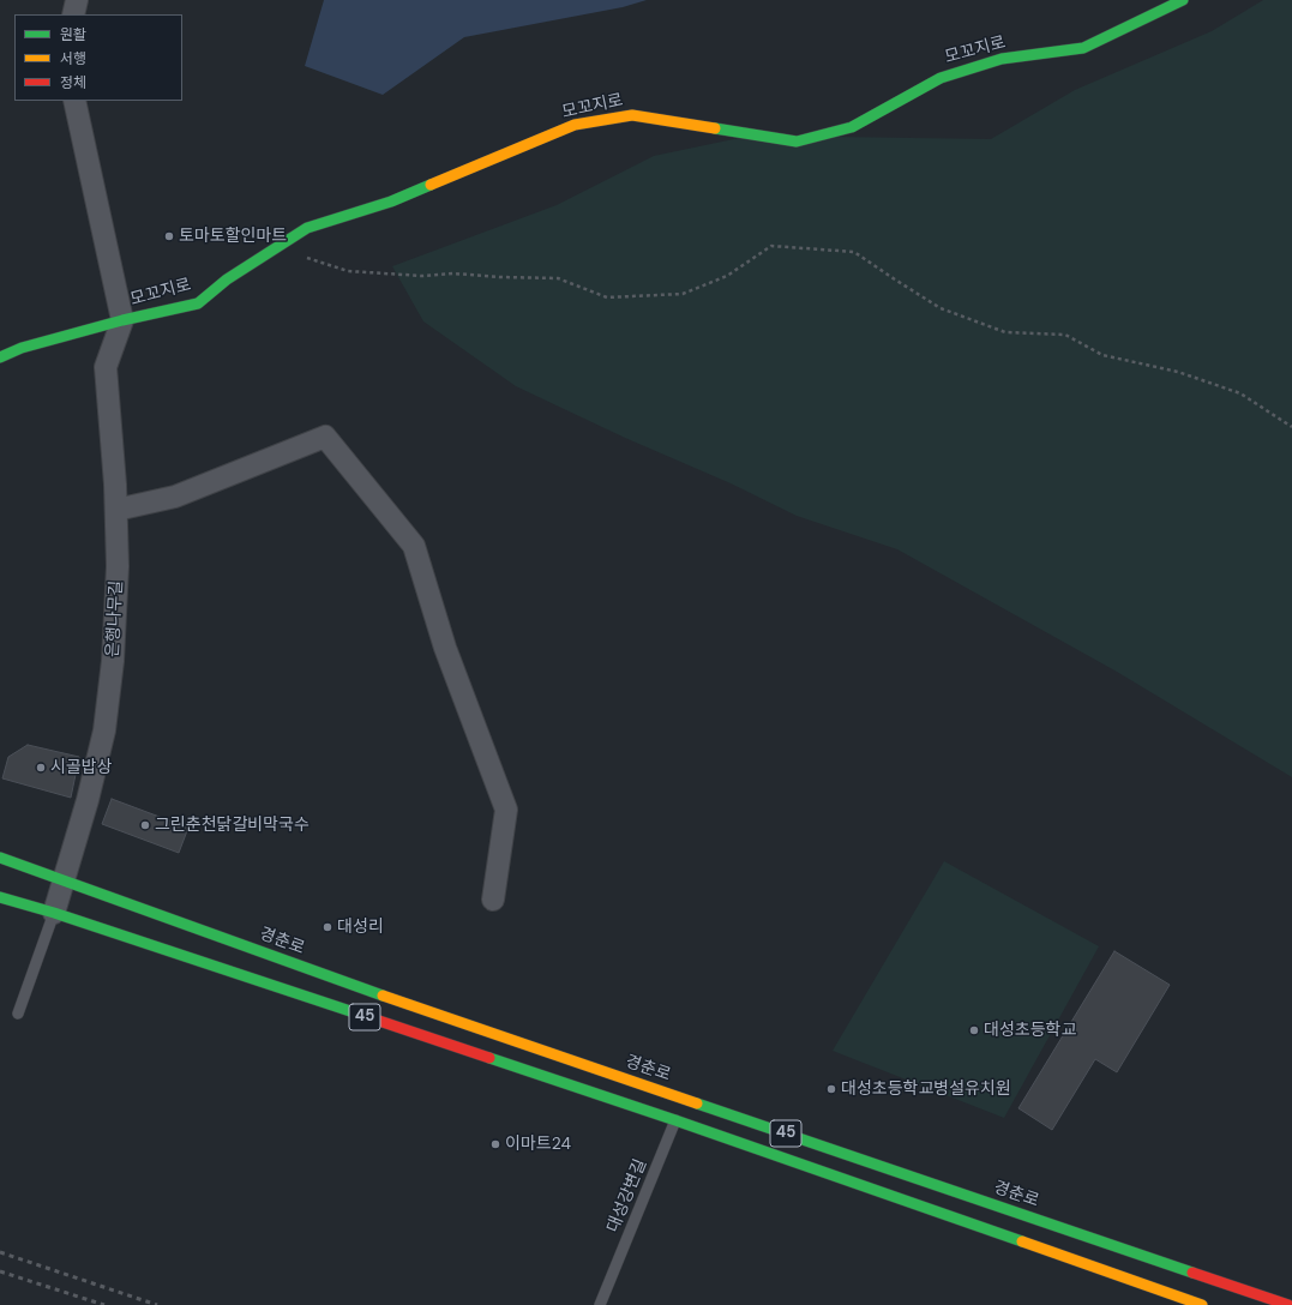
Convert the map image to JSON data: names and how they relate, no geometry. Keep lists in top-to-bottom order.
{
  "streets": {
    "main road": ["모꼬지로", "경춘로", "45"],
    "street": ["은행나무길"],
    "lane": ["대성강변길"]
  },
  "crossings": [
    ["모꼬지로", "은행나무길"],
    ["은행나무길", "경춘로"],
    ["경춘로", "대성강변길"]
  ],
  "places": [
    "토마토할인마트",
    "시골밥상",
    "그린춘천닭갈비막국수",
    "대성리",
    "대성초등학교",
    "대성초등학교병설유치원",
    "이마트24"
  ],
  "legend": ["원활", "서행", "정체"]
}
